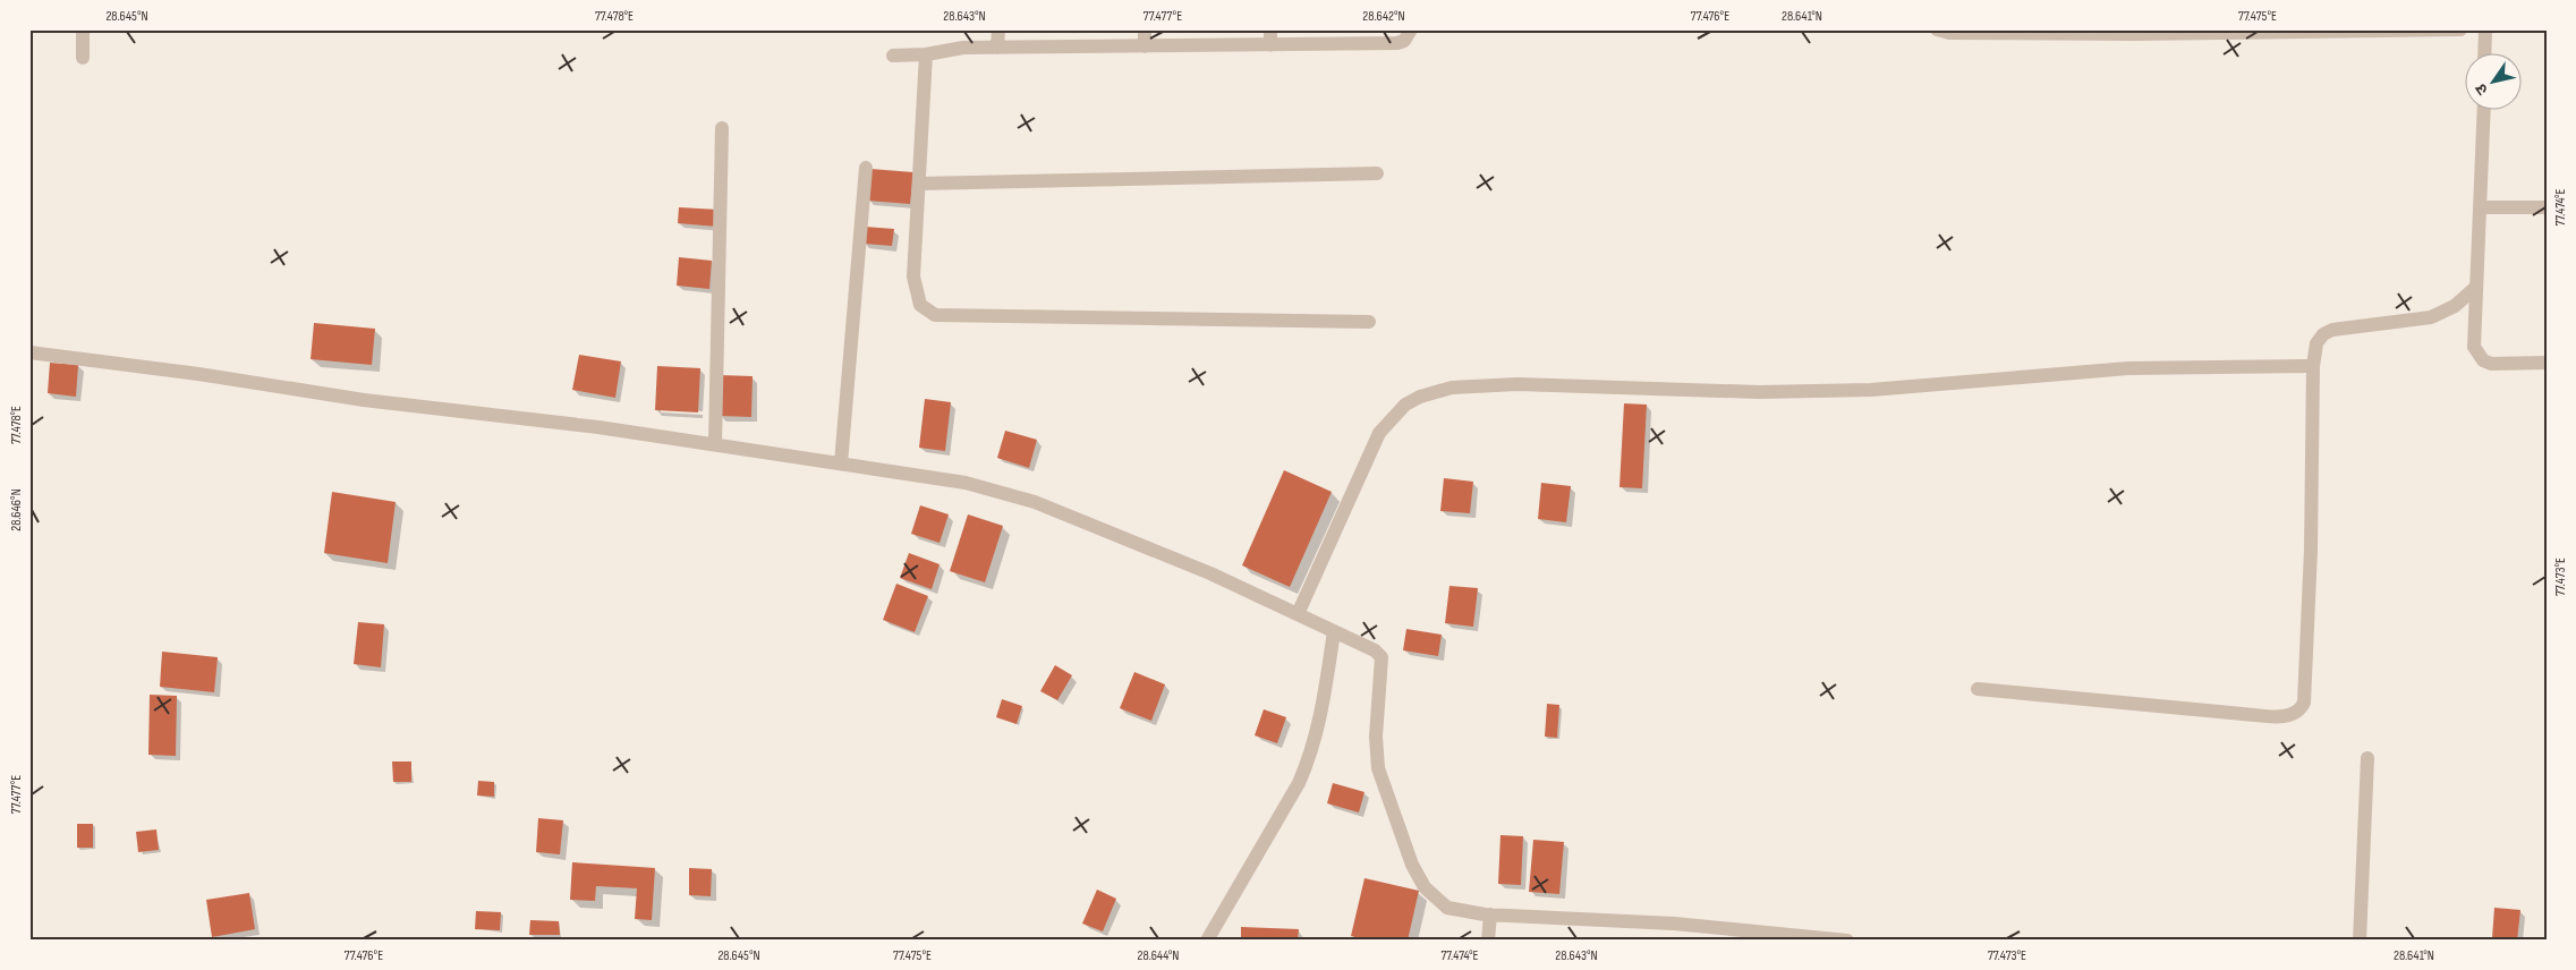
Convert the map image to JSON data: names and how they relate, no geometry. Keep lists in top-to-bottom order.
{
  "north": "bottom left",
  "coordinates": [
    "28.645°N",
    "77.478°E",
    "28.643°N",
    "77.477°E",
    "28.642°N",
    "77.476°E",
    "28.641°N",
    "77.475°E",
    "77.474°E",
    "28.646°N",
    "77.473°E",
    "28.644°N"
  ]
}
